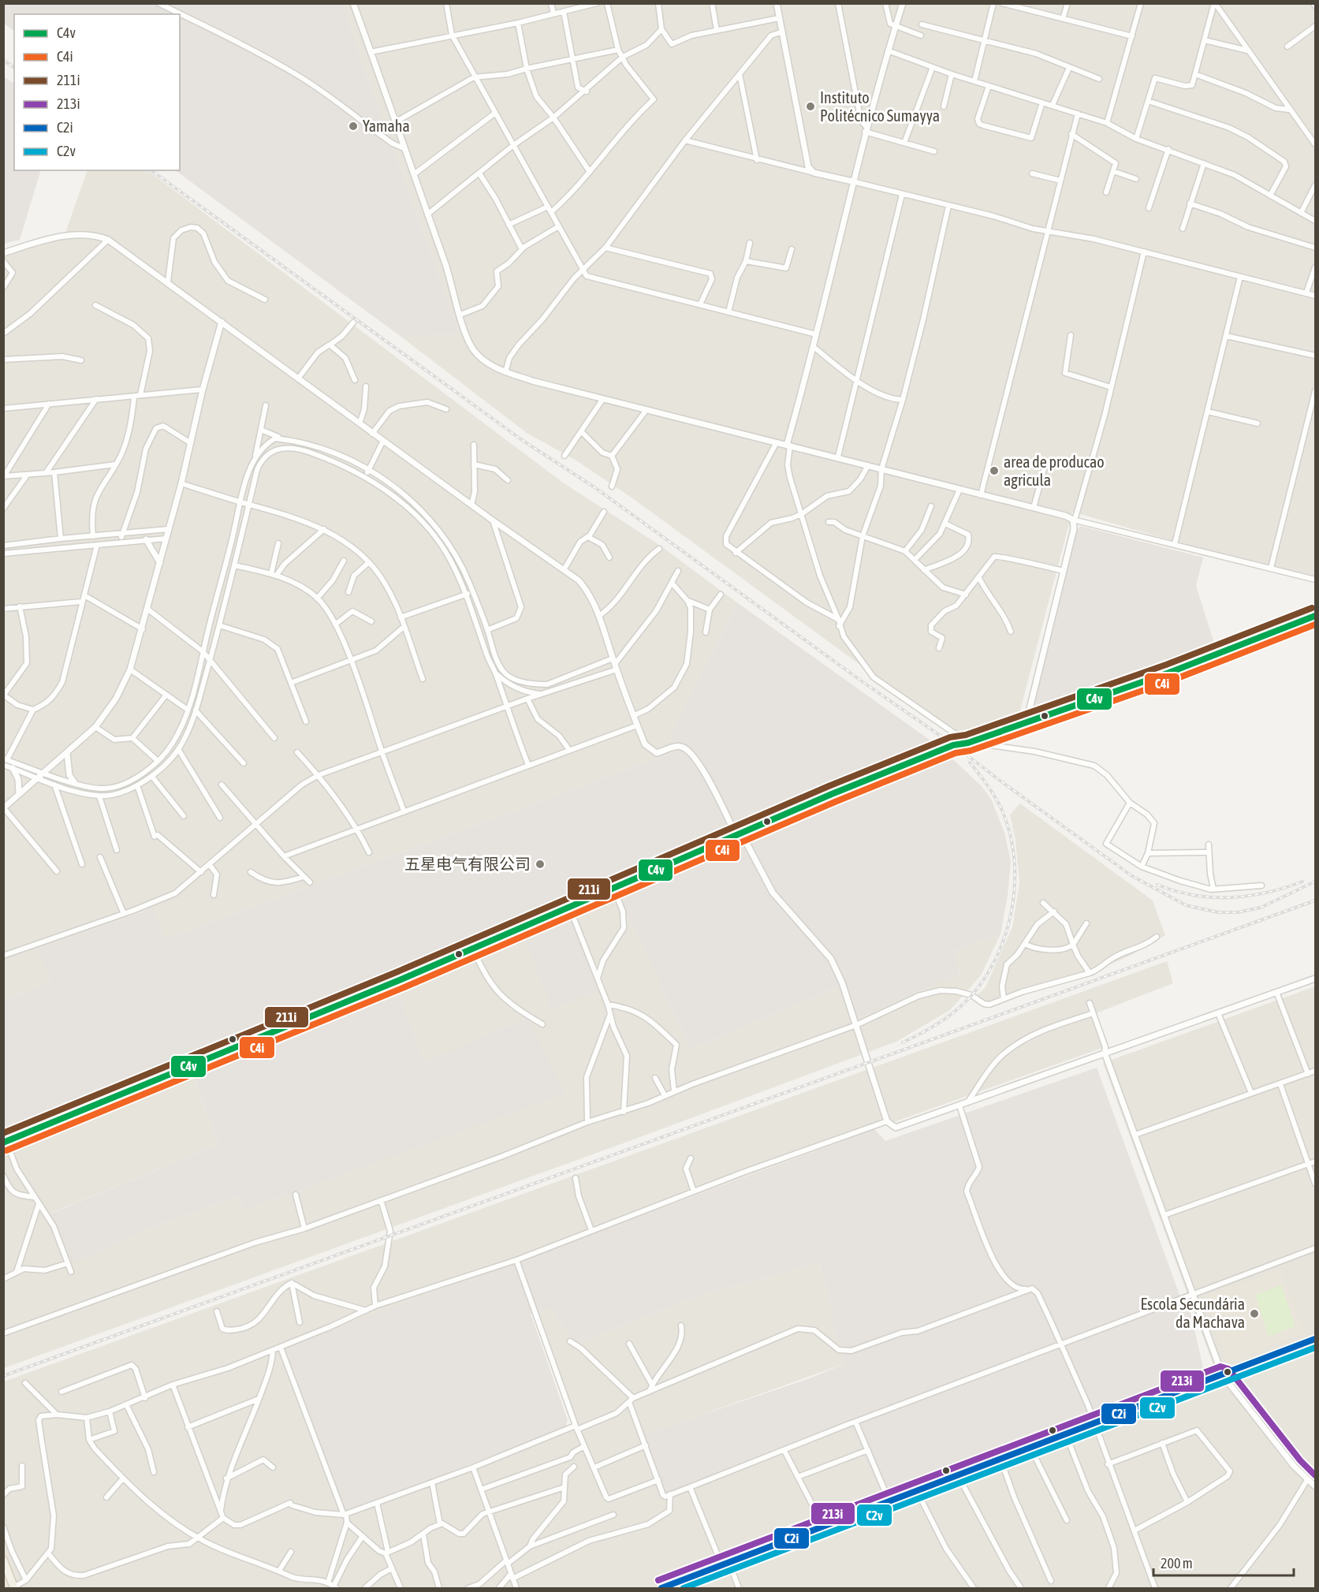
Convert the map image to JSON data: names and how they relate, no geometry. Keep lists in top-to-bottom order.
{
  "places": [
    "Instituto Politécnico Sumayya",
    "Yamaha",
    "area de producao agricula",
    "五星电气有限公司",
    "Escola Secundária da Machava"
  ],
  "lines": [
    "transit line 211i",
    "transit line C4v",
    "transit line C4i",
    "transit line C2i",
    "transit line C2v",
    "transit line 213i"
  ],
  "legend": [
    "C4v",
    "C4i",
    "211i",
    "213i",
    "C2i",
    "C2v"
  ],
  "scale_bar": "200 m"
}
